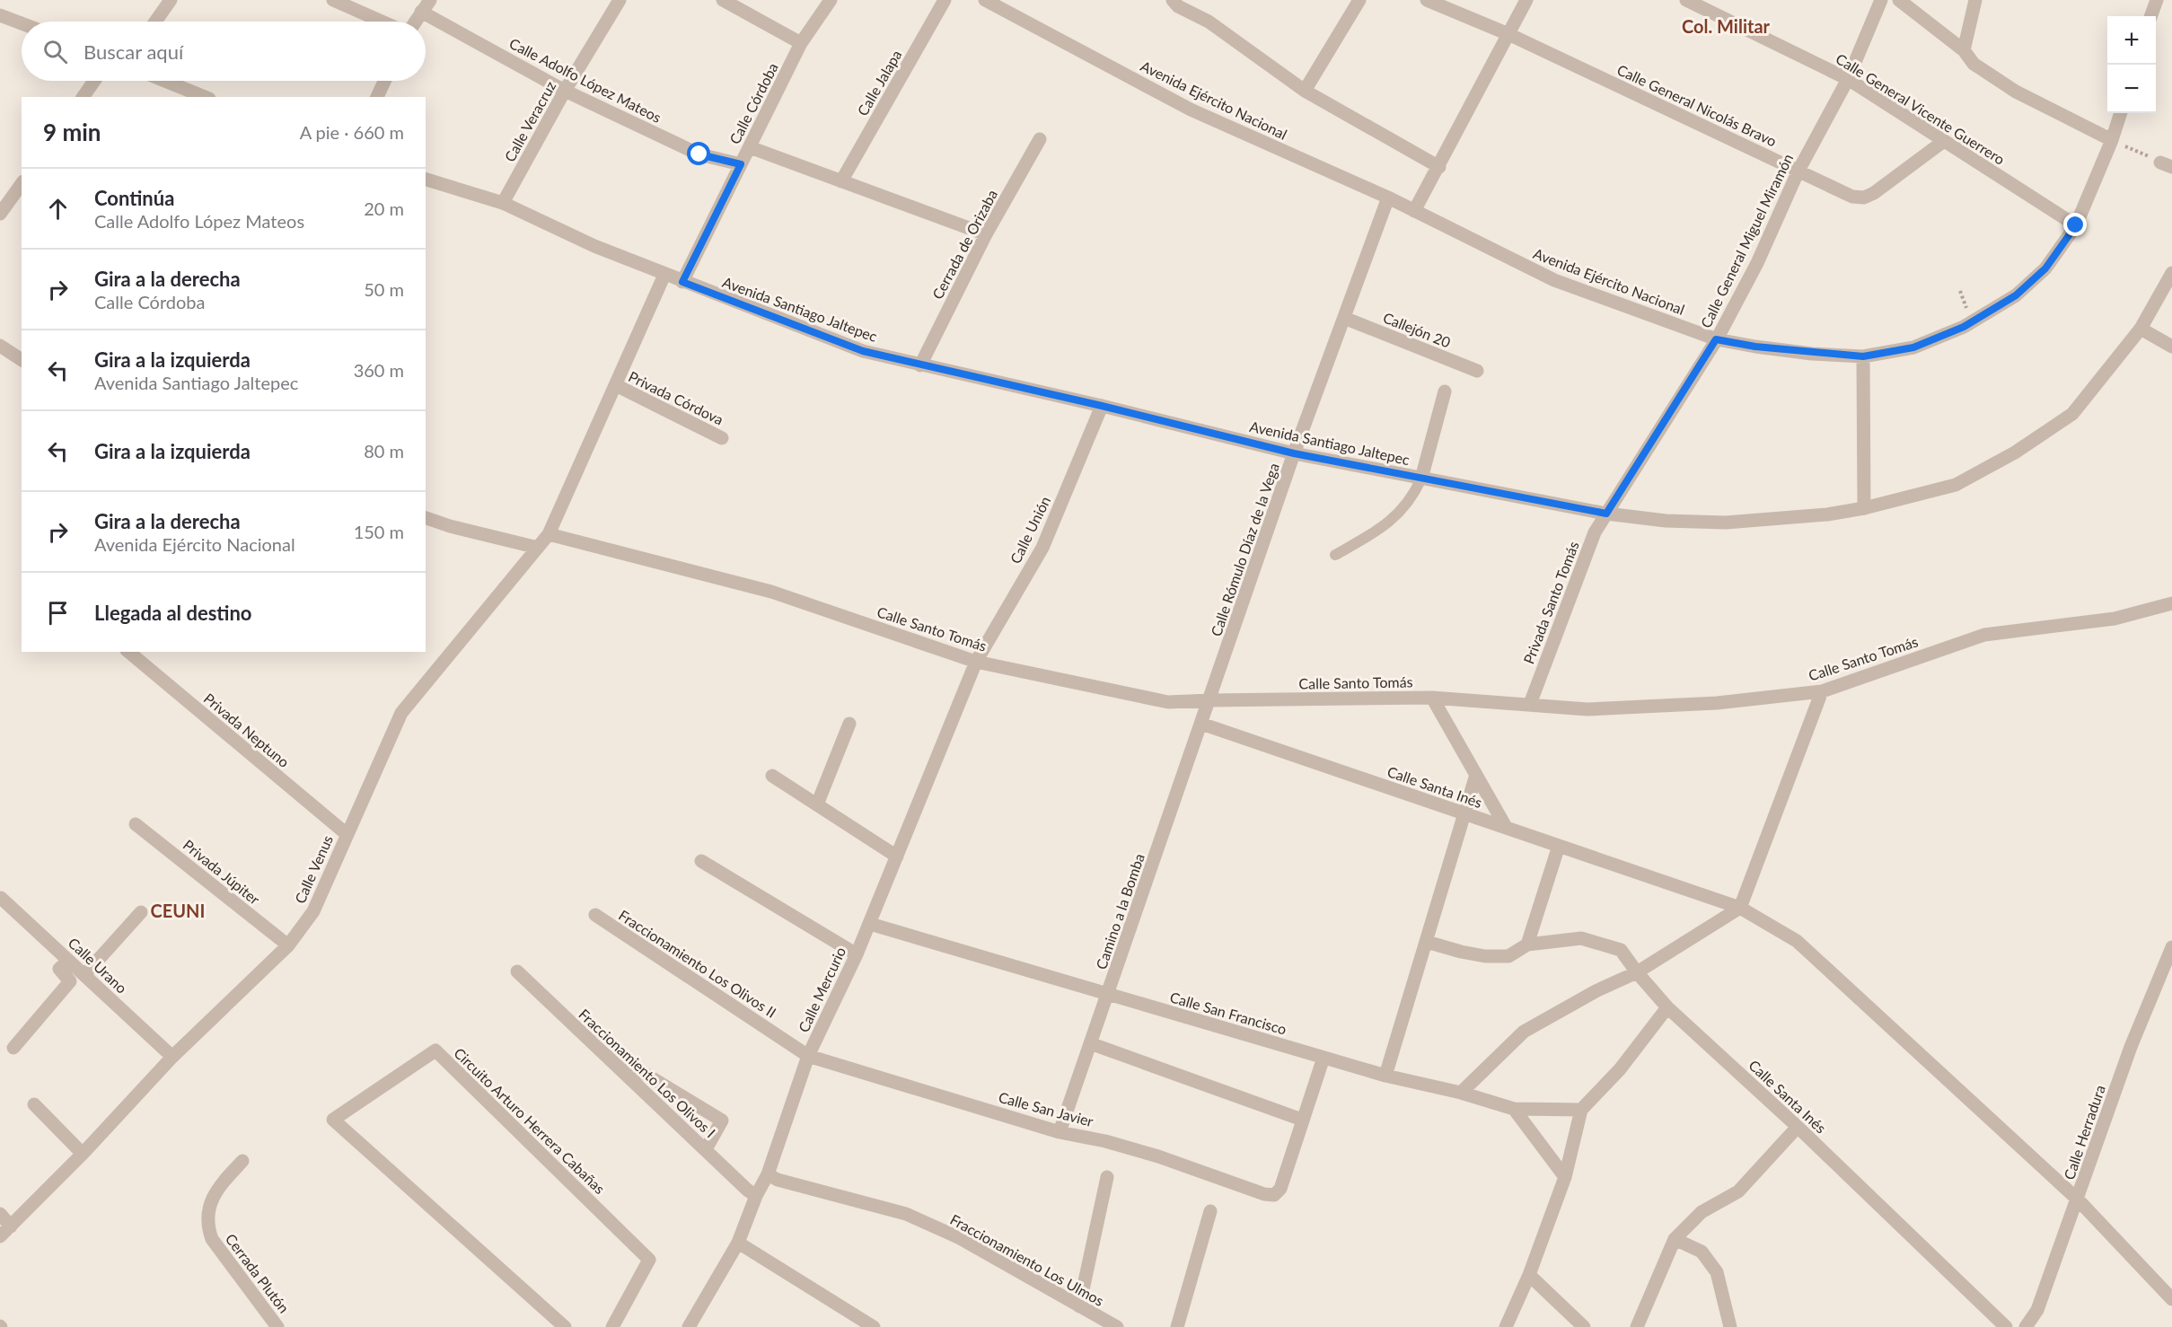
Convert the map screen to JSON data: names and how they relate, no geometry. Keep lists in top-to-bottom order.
{
  "streets": {
    "street": [
      "Calle Adolfo López Mateos",
      "Calle Jalapa",
      "Avenida Ejército Nacional",
      "Calle Córdoba",
      "Calle General Nicolás Bravo",
      "Calle General Vicente Guerrero",
      "Calle Veracruz",
      "Calle General Miguel Miramón",
      "Cerrada de Orizaba",
      "Avenida Santiago Jaltepec",
      "Callejón 20",
      "Privada Córdova",
      "Calle Unión",
      "Calle Rómulo Díaz de la Vega",
      "Privada Santo Tomás",
      "Calle Santo Tomás",
      "Privada Neptuno",
      "Calle Santa Inés",
      "Calle Venus",
      "Privada Júpiter",
      "Camino a la Bomba",
      "Fraccionamiento Los Olivos II",
      "Calle Urano",
      "Calle Mercurio",
      "Calle San Francisco",
      "Fraccionamiento Los Olivos I",
      "Calle San Javier",
      "Circuito Arturo Herrera Cabañas",
      "Calle Herradura",
      "Fraccionamiento Los Ulmos",
      "Cerrada Plutón"
    ]
  },
  "crossings": [
    ["Calle Adolfo López Mateos", "Calle Córdoba"],
    ["Calle Adolfo López Mateos", "Calle Veracruz"],
    ["Avenida Ejército Nacional", "Calle General Vicente Guerrero"],
    ["Avenida Ejército Nacional", "Calle General Miguel Miramón"],
    ["Avenida Ejército Nacional", "Calle Rómulo Díaz de la Vega"],
    ["Calle Córdoba", "Avenida Santiago Jaltepec"],
    ["Calle General Nicolás Bravo", "Calle General Vicente Guerrero"],
    ["Calle General Nicolás Bravo", "Calle General Miguel Miramón"],
    ["Calle General Vicente Guerrero", "Calle General Miguel Miramón"],
    ["Calle Veracruz", "Avenida Santiago Jaltepec"],
    ["Calle General Miguel Miramón", "Avenida Santiago Jaltepec"],
    ["Calle General Miguel Miramón", "Privada Santo Tomás"],
    ["Cerrada de Orizaba", "Avenida Santiago Jaltepec"],
    ["Avenida Santiago Jaltepec", "Calle Unión"],
    ["Avenida Santiago Jaltepec", "Calle Rómulo Díaz de la Vega"],
    ["Avenida Santiago Jaltepec", "Privada Santo Tomás"],
    ["Callejón 20", "Calle Rómulo Díaz de la Vega"],
    ["Calle Unión", "Calle Santo Tomás"],
    ["Calle Unión", "Calle Mercurio"],
    ["Calle Rómulo Díaz de la Vega", "Calle Santo Tomás"],
    ["Calle Rómulo Díaz de la Vega", "Camino a la Bomba"],
    ["Privada Santo Tomás", "Calle Santo Tomás"],
    ["Calle Santo Tomás", "Camino a la Bomba"],
    ["Calle Santo Tomás", "Calle Mercurio"],
    ["Privada Neptuno", "Calle Venus"],
    ["Calle Santa Inés", "Camino a la Bomba"],
    ["Calle Santa Inés", "Calle Herradura"],
    ["Calle Venus", "Privada Júpiter"],
    ["Calle Venus", "Calle Urano"],
    ["Camino a la Bomba", "Calle San Francisco"],
    ["Camino a la Bomba", "Calle San Javier"],
    ["Fraccionamiento Los Olivos II", "Calle Mercurio"],
    ["Fraccionamiento Los Olivos II", "Calle San Javier"],
    ["Calle Mercurio", "Calle San Francisco"],
    ["Calle Mercurio", "Fraccionamiento Los Olivos I"],
    ["Calle Mercurio", "Calle San Javier"],
    ["Calle Mercurio", "Fraccionamiento Los Ulmos"]
  ],
  "districts": ["Col. Militar", "CEUNI"],
  "page": {
    "map_buttons": ["+", "−"],
    "search": "Buscar aquí",
    "heading": ["9 min", "A pie · 660 m"],
    "list": [
      ["Continúa", "Calle Adolfo López Mateos", "20 m"],
      ["Gira a la derecha", "Calle Córdoba", "50 m"],
      ["Gira a la izquierda", "Avenida Santiago Jaltepec", "360 m"],
      ["Gira a la izquierda", "80 m"],
      ["Gira a la derecha", "Avenida Ejército Nacional", "150 m"],
      "Llegada al destino"
    ]
  }
}
